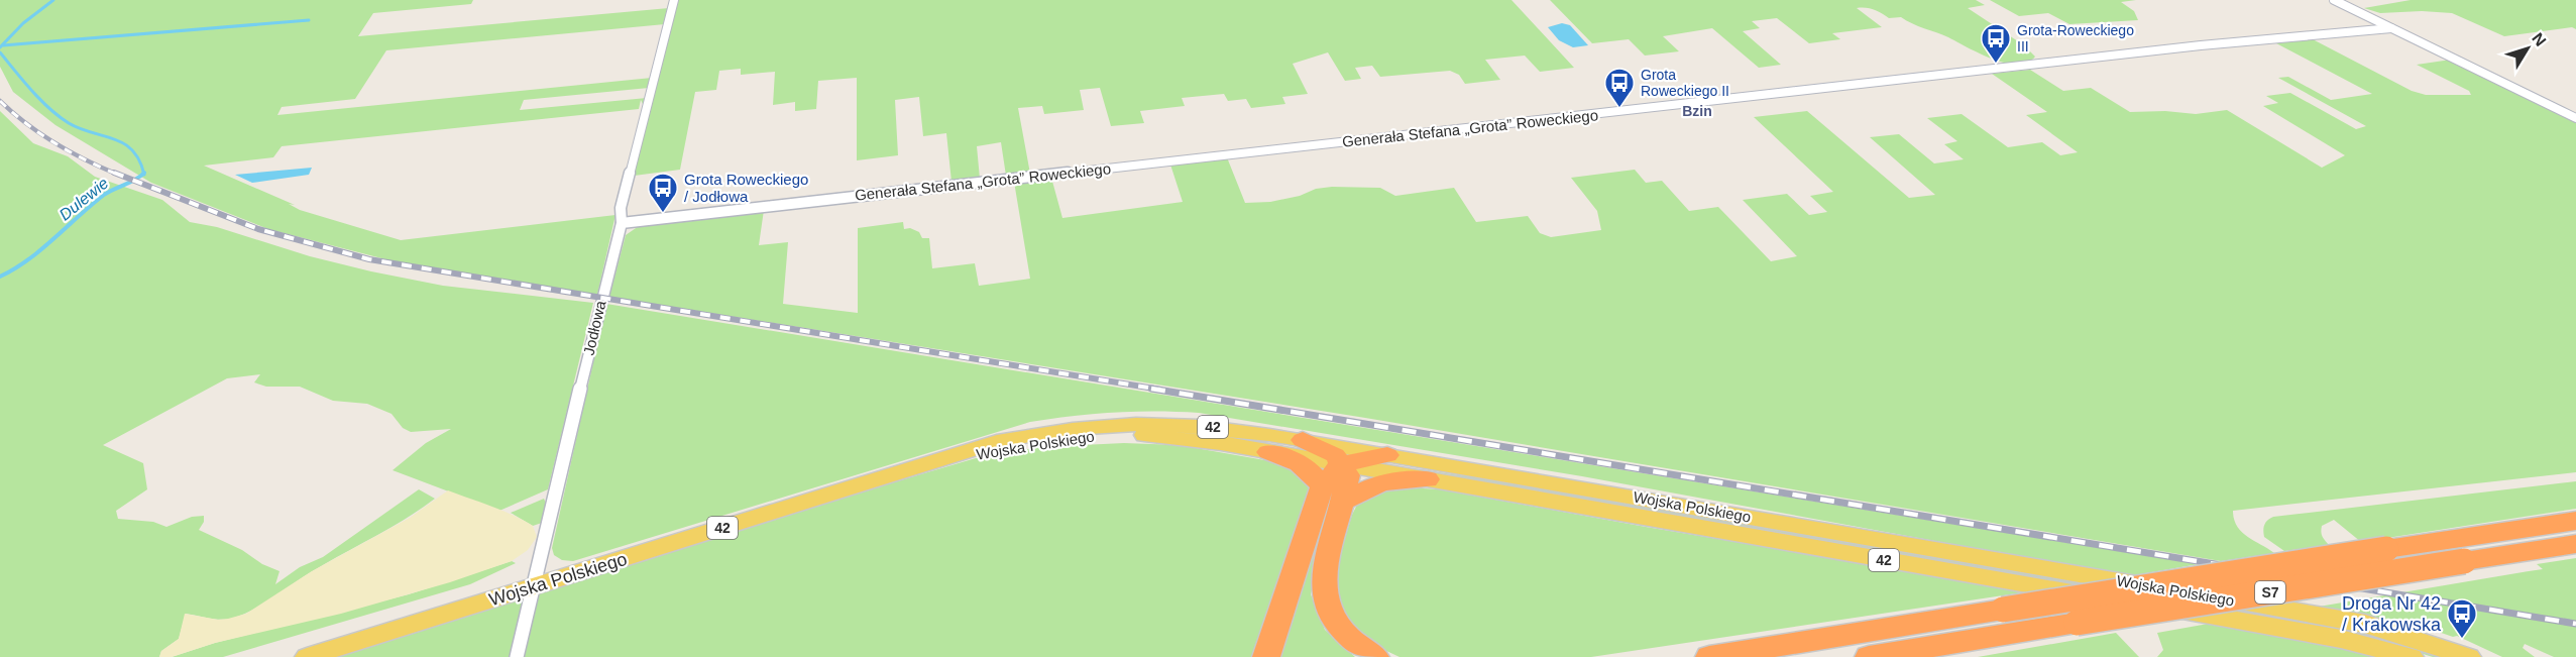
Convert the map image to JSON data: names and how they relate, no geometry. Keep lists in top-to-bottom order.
{
  "streets": {
    "highway": ["S7"],
    "main road": ["42", "Wojska Polskiego"],
    "street": ["Generała Stefana „Grota” Roweckiego", "Jodłowa"]
  },
  "crossings": [
    ["Generała Stefana „Grota” Roweckiego", "Jodłowa"],
    ["Jodłowa", "Wojska Polskiego"]
  ],
  "districts": ["Bzin"],
  "water": ["Dulewie"],
  "places": {
    "bus stop": [
      "Grota-Roweckiego III",
      "Grota Roweckiego II",
      "Grota Roweckiego / Jodłowa",
      "Droga Nr 42 / Krakowska"
    ]
  },
  "north": "top right"
}
